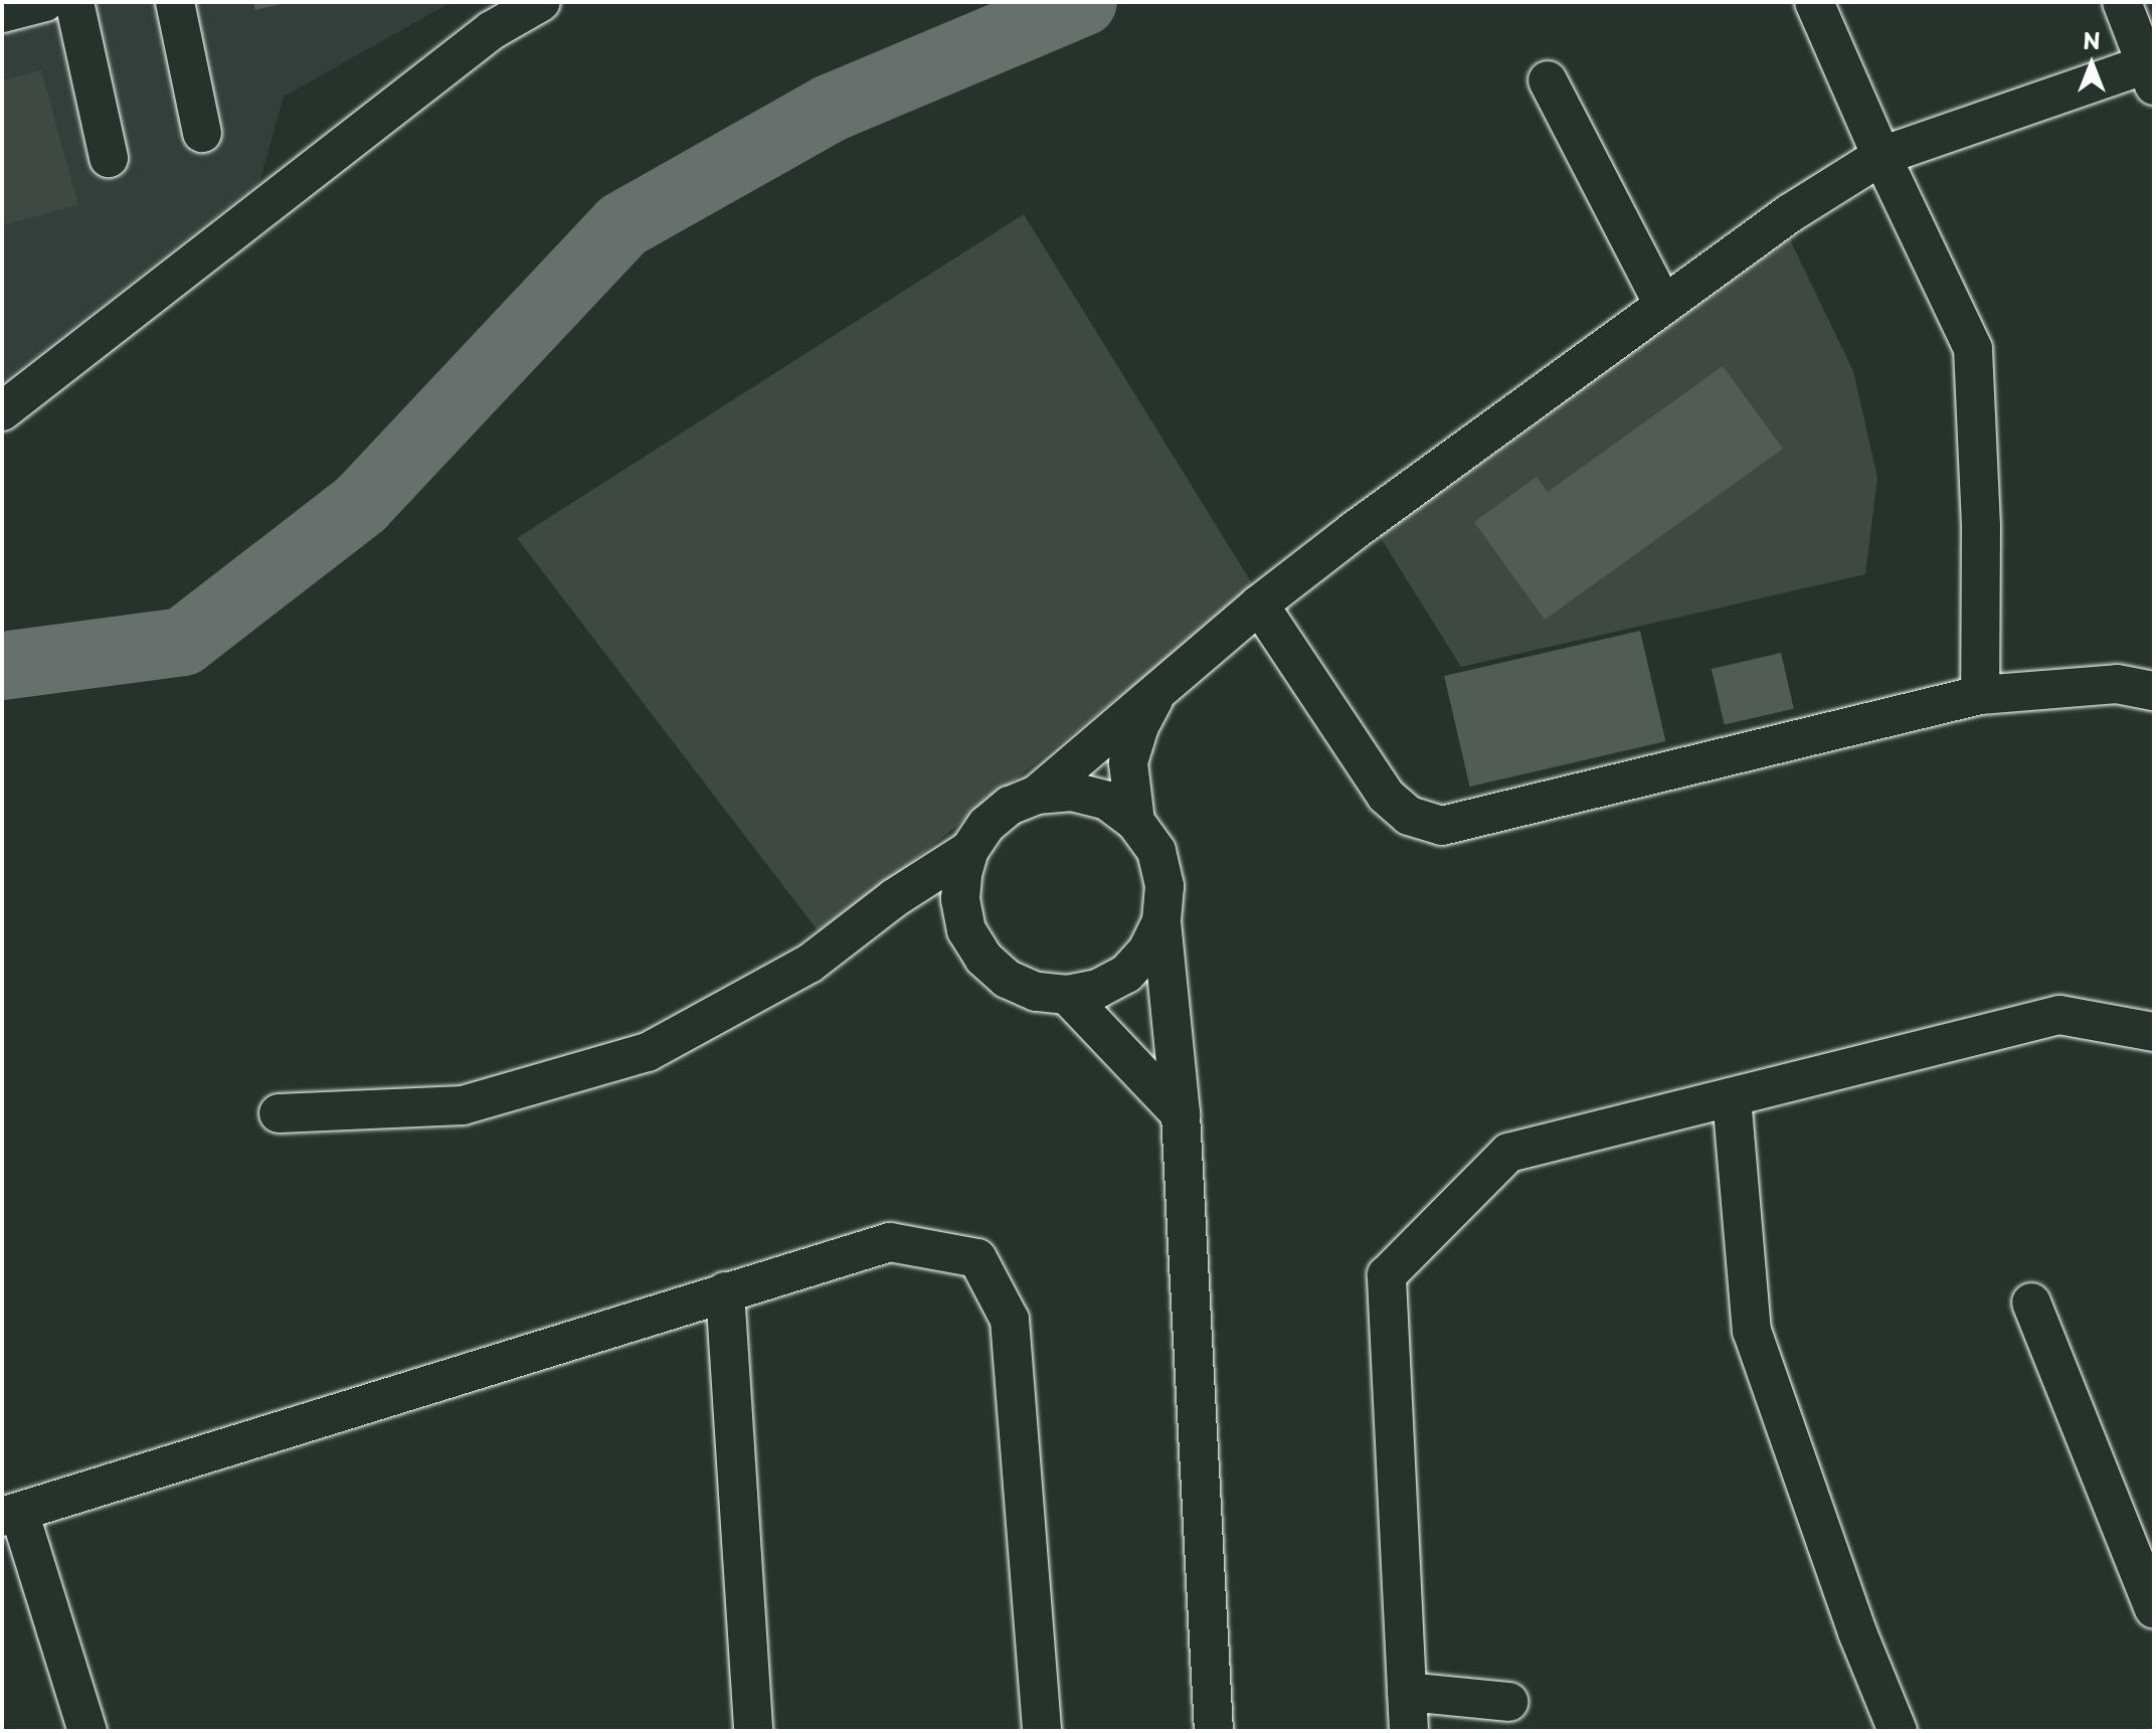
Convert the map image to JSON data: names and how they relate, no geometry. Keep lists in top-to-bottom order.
{
  "north": "top"
}
